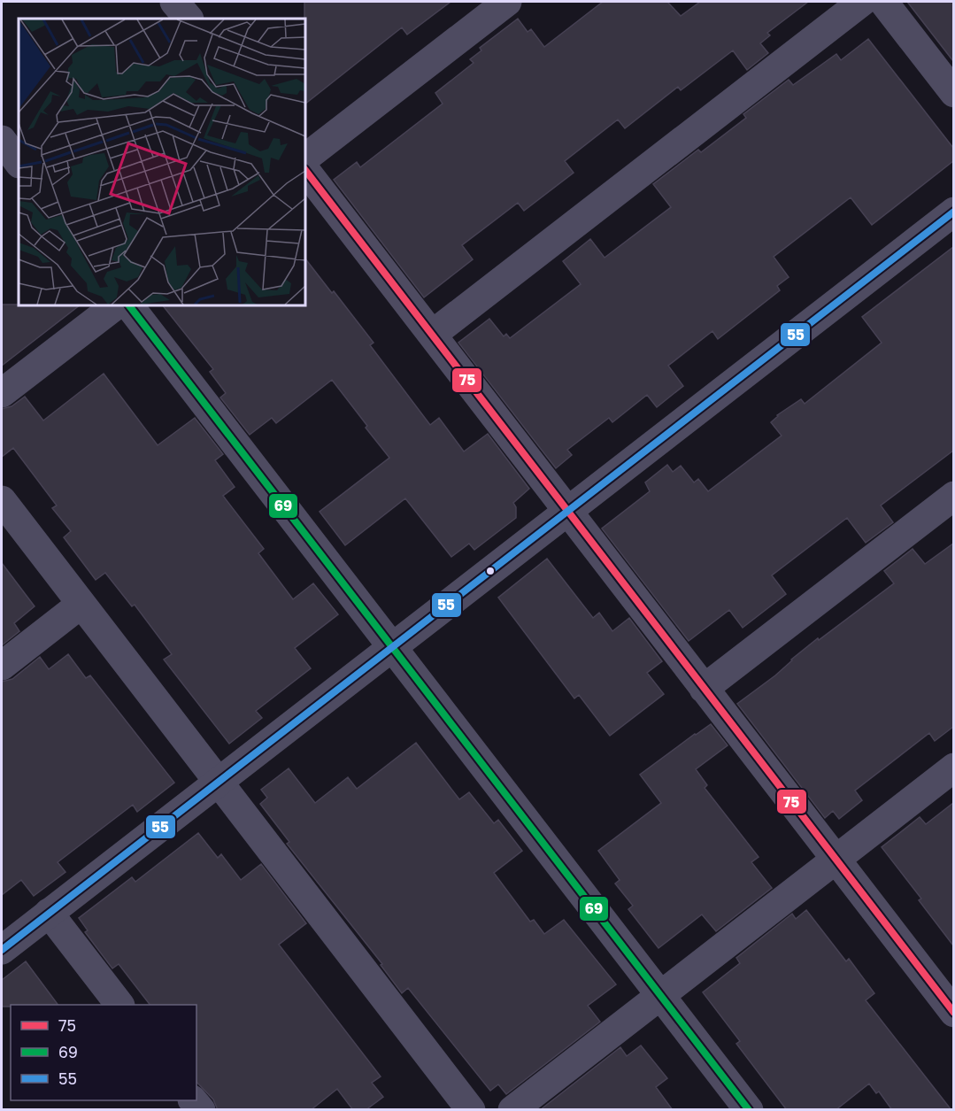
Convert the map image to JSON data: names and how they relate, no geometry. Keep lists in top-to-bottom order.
{
  "lines": ["transit line 75", "transit line 55", "transit line 69"],
  "legend": ["75", "69", "55"]
}
